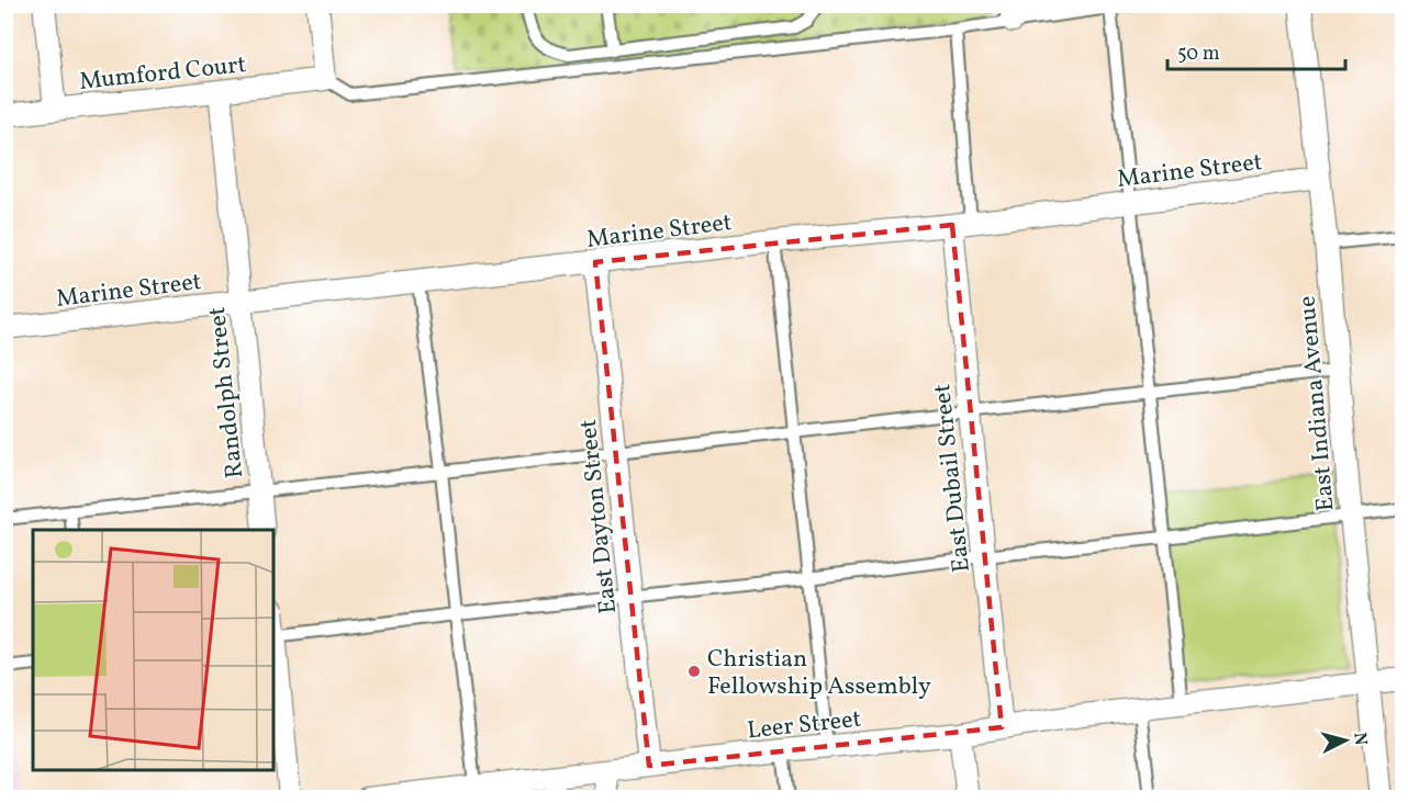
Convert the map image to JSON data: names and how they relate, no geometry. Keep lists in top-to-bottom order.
{
  "streets": {
    "street": [
      "Mumford Court",
      "Marine Street",
      "Randolph Street",
      "East Indiana Avenue",
      "East Dubail Street",
      "East Dayton Street",
      "Leer Street"
    ]
  },
  "crossings": [
    ["Mumford Court", "Randolph Street"],
    ["Marine Street", "Randolph Street"],
    ["Marine Street", "East Indiana Avenue"],
    ["Marine Street", "East Dubail Street"],
    ["Marine Street", "East Dayton Street"],
    ["East Indiana Avenue", "Leer Street"],
    ["East Dubail Street", "Leer Street"],
    ["East Dayton Street", "Leer Street"]
  ],
  "places": ["Christian Fellowship Assembly"],
  "scale_bar": "50 m",
  "north": "right"
}
